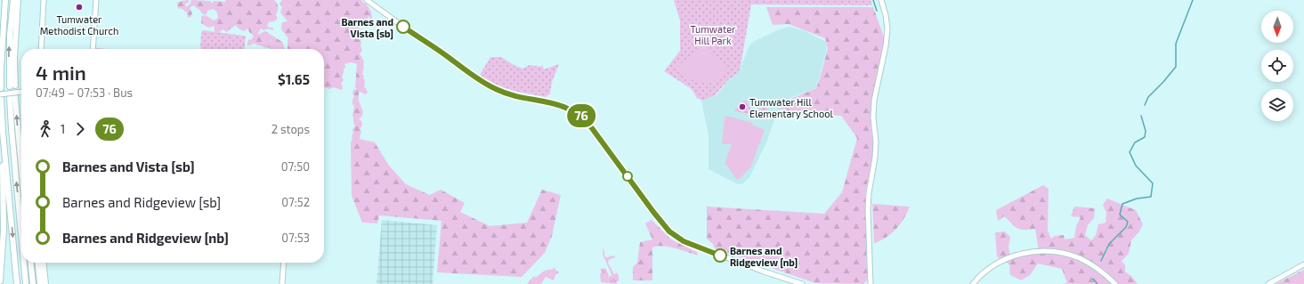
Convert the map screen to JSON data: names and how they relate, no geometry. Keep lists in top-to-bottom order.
{
  "parks": ["Tumwater Hill Park"],
  "places": [
    "Tumwater Methodist Church",
    "Barnes and Vista [sb]",
    "Tumwater Hill Elementary School",
    "Barnes and Ridgeview [nb]"
  ],
  "lines": ["bus line 76"],
  "north": "bottom",
  "page": {
    "on_map": "76",
    "heading": ["4 min", "07:49 – 07:53 · Bus", "$1.65"],
    "legs": ["1", "76", "2 stops"],
    "list": [
      {
        "name": "Barnes and Vista [sb]",
        "value": "07:50"
      },
      {
        "name": "Barnes and Ridgeview [sb]",
        "value": "07:52"
      },
      {
        "name": "Barnes and Ridgeview [nb]",
        "value": "07:53"
      }
    ]
  }
}
